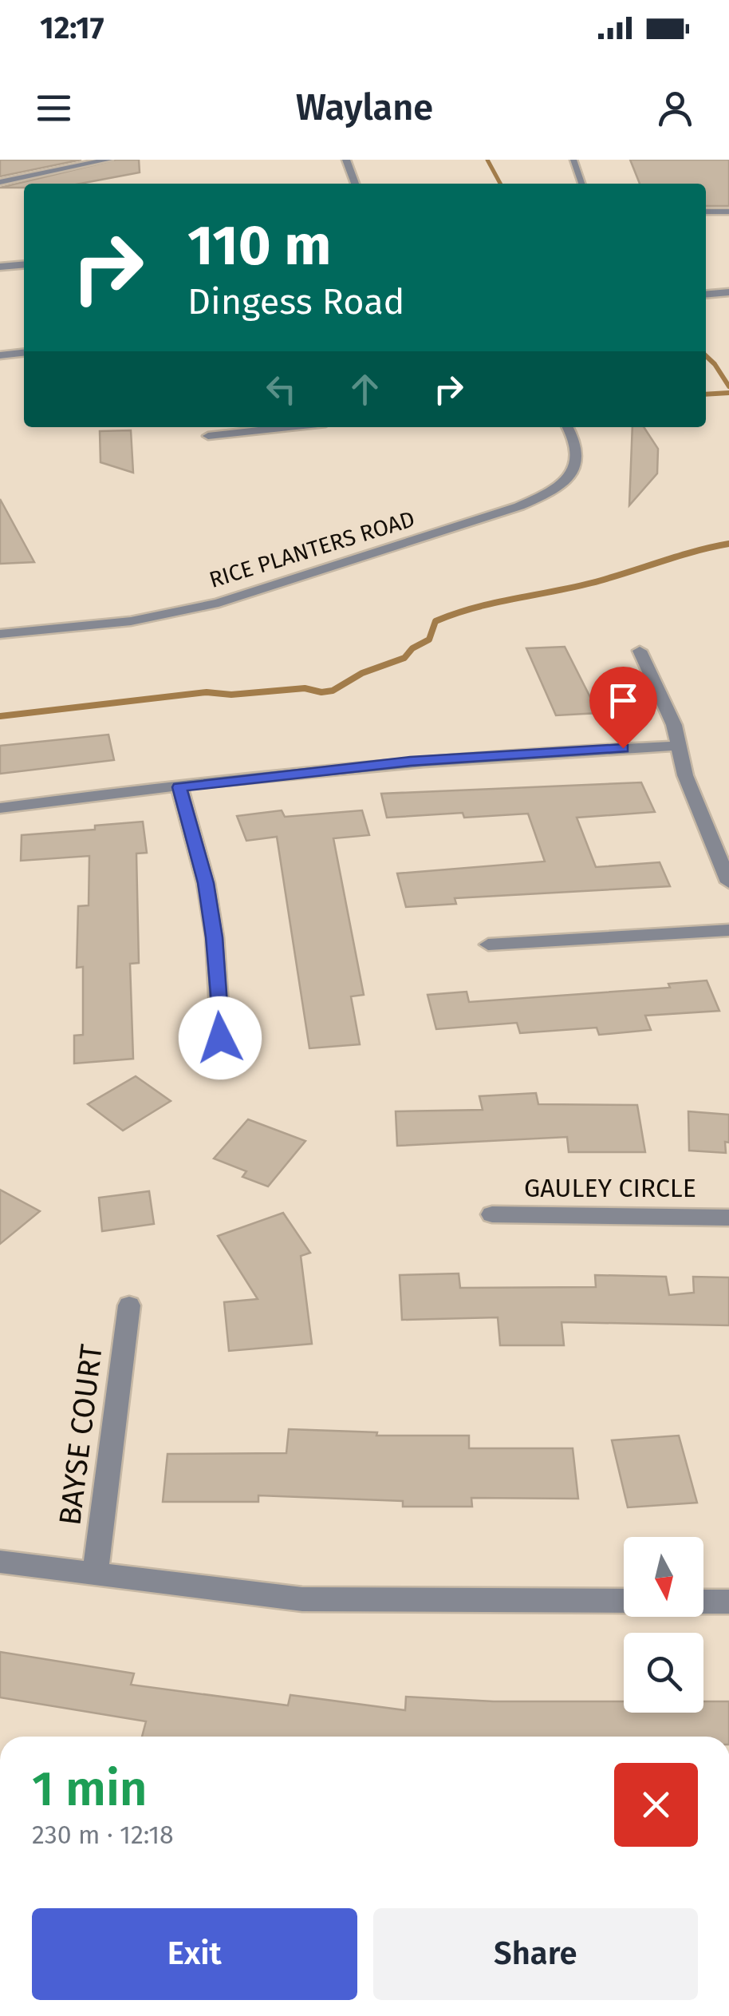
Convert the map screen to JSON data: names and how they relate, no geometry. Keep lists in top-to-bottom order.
{
  "streets": {
    "street": ["RICE PLANTERS ROAD", "GAULEY CIRCLE", "BAYSE COURT"]
  },
  "north": "bottom",
  "page": {
    "status": "12:17",
    "header": "Waylane",
    "turn": ["110 m", "Dingess Road"],
    "heading": ["1 min", "230 m · 12:18"],
    "buttons": ["Exit", "Share"]
  }
}
